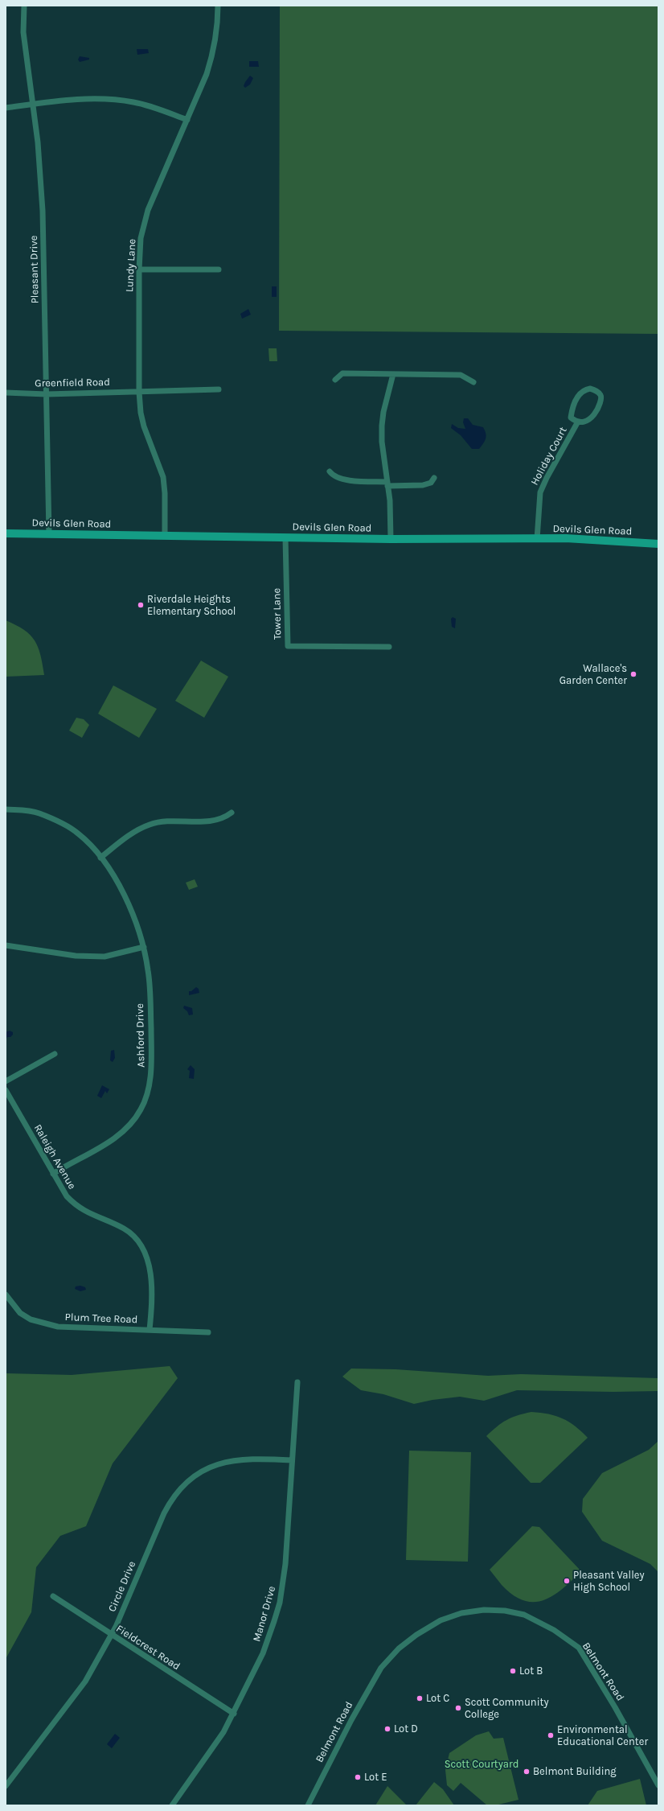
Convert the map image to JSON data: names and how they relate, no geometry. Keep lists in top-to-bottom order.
{
  "streets": {
    "main road": ["Devils Glen Road"],
    "street": [
      "Lundy Lane",
      "Pleasant Drive",
      "Greenfield Road",
      "Holiday Court",
      "Tower Lane",
      "Ashford Drive",
      "Raleigh Avenue",
      "Plum Tree Road",
      "Circle Drive",
      "Manor Drive",
      "Fieldcrest Road",
      "Belmont Road"
    ]
  },
  "crossings": [
    ["Lundy Lane", "Greenfield Road"],
    ["Lundy Lane", "Devils Glen Road"],
    ["Pleasant Drive", "Greenfield Road"],
    ["Pleasant Drive", "Devils Glen Road"],
    ["Holiday Court", "Devils Glen Road"],
    ["Devils Glen Road", "Tower Lane"],
    ["Ashford Drive", "Raleigh Avenue"],
    ["Raleigh Avenue", "Plum Tree Road"],
    ["Circle Drive", "Manor Drive"],
    ["Circle Drive", "Fieldcrest Road"],
    ["Manor Drive", "Fieldcrest Road"]
  ],
  "parks": ["Scott Courtyard"],
  "places": [
    "Riverdale Heights Elementary School",
    "Wallace's Garden Center",
    "Pleasant Valley High School",
    "Lot B",
    "Lot C",
    "Scott Community College",
    "Lot D",
    "Environmental Educational Center",
    "Belmont Building",
    "Lot E"
  ]
}
